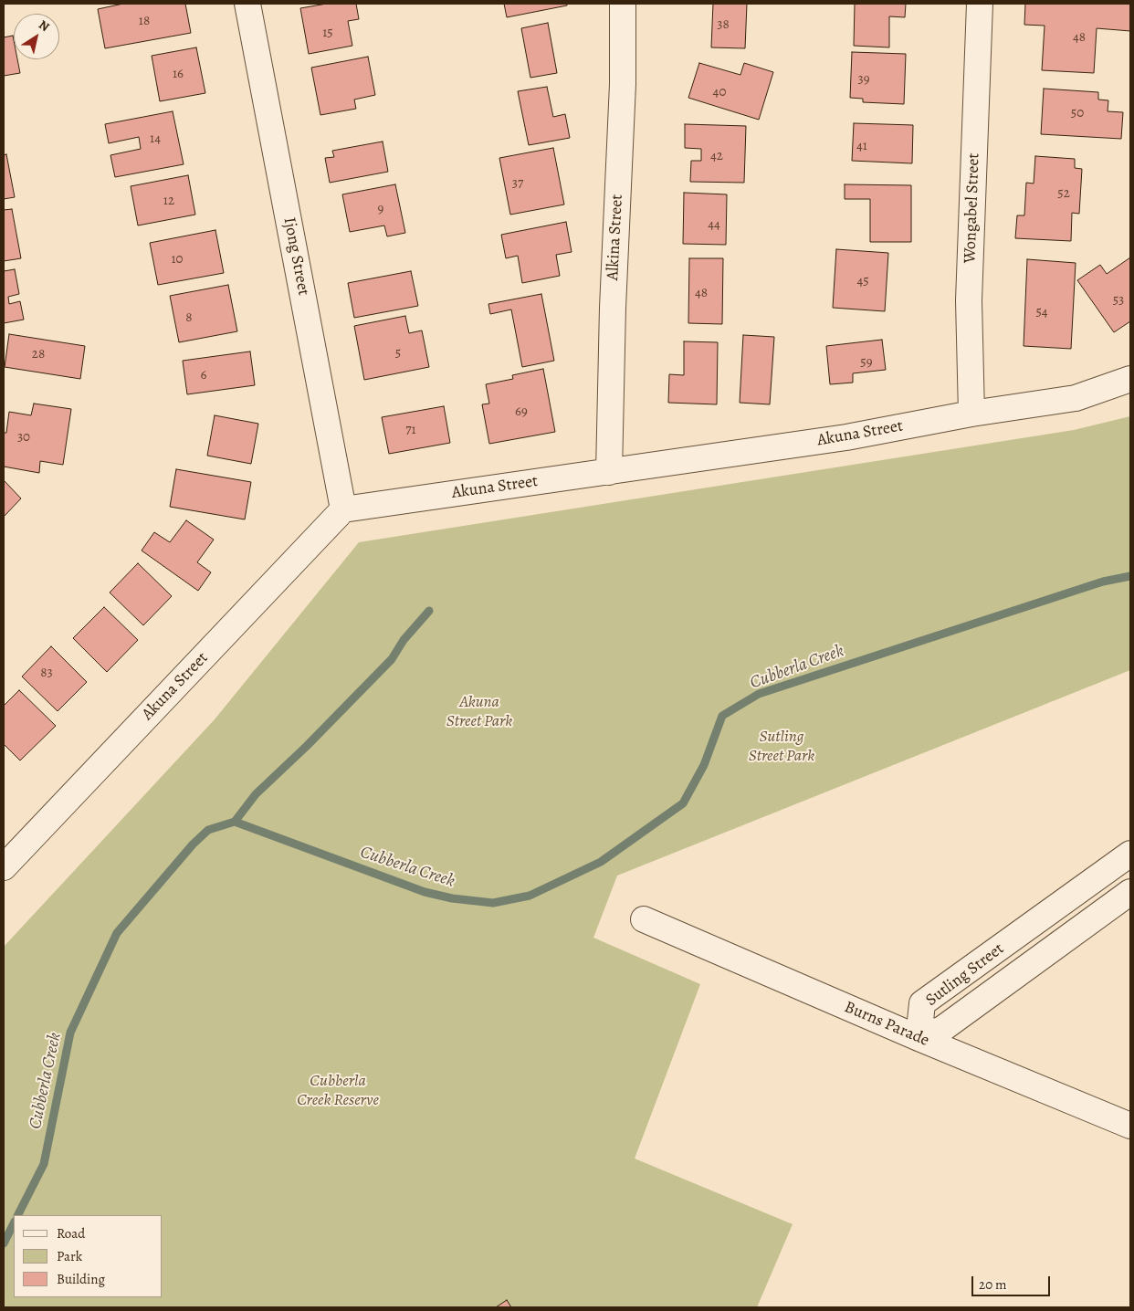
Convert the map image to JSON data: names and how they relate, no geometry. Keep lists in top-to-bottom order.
{
  "streets": {
    "street": [
      "Wongabel Street",
      "Alkina Street",
      "Ijong Street",
      "Akuna Street",
      "Sutling Street",
      "Burns Parade"
    ]
  },
  "crossings": [
    ["Wongabel Street", "Akuna Street"],
    ["Alkina Street", "Akuna Street"],
    ["Ijong Street", "Akuna Street"],
    ["Sutling Street", "Burns Parade"]
  ],
  "water": ["Cubberla Creek"],
  "parks": ["Akuna Street Park", "Sutling Street Park", "Cubberla Creek Reserve"],
  "house_numbers": [
    "18",
    "38",
    "15",
    "48",
    "16",
    "39",
    "40",
    "50",
    "14",
    "41",
    "42",
    "37",
    "52",
    "12",
    "9",
    "44",
    "10",
    "45",
    "48",
    "53",
    "54",
    "8",
    "5",
    "28",
    "59",
    "6",
    "69",
    "71",
    "30",
    "83"
  ],
  "legend": ["Road", "Park", "Building"],
  "scale_bar": "20 m",
  "north": "top right"
}
